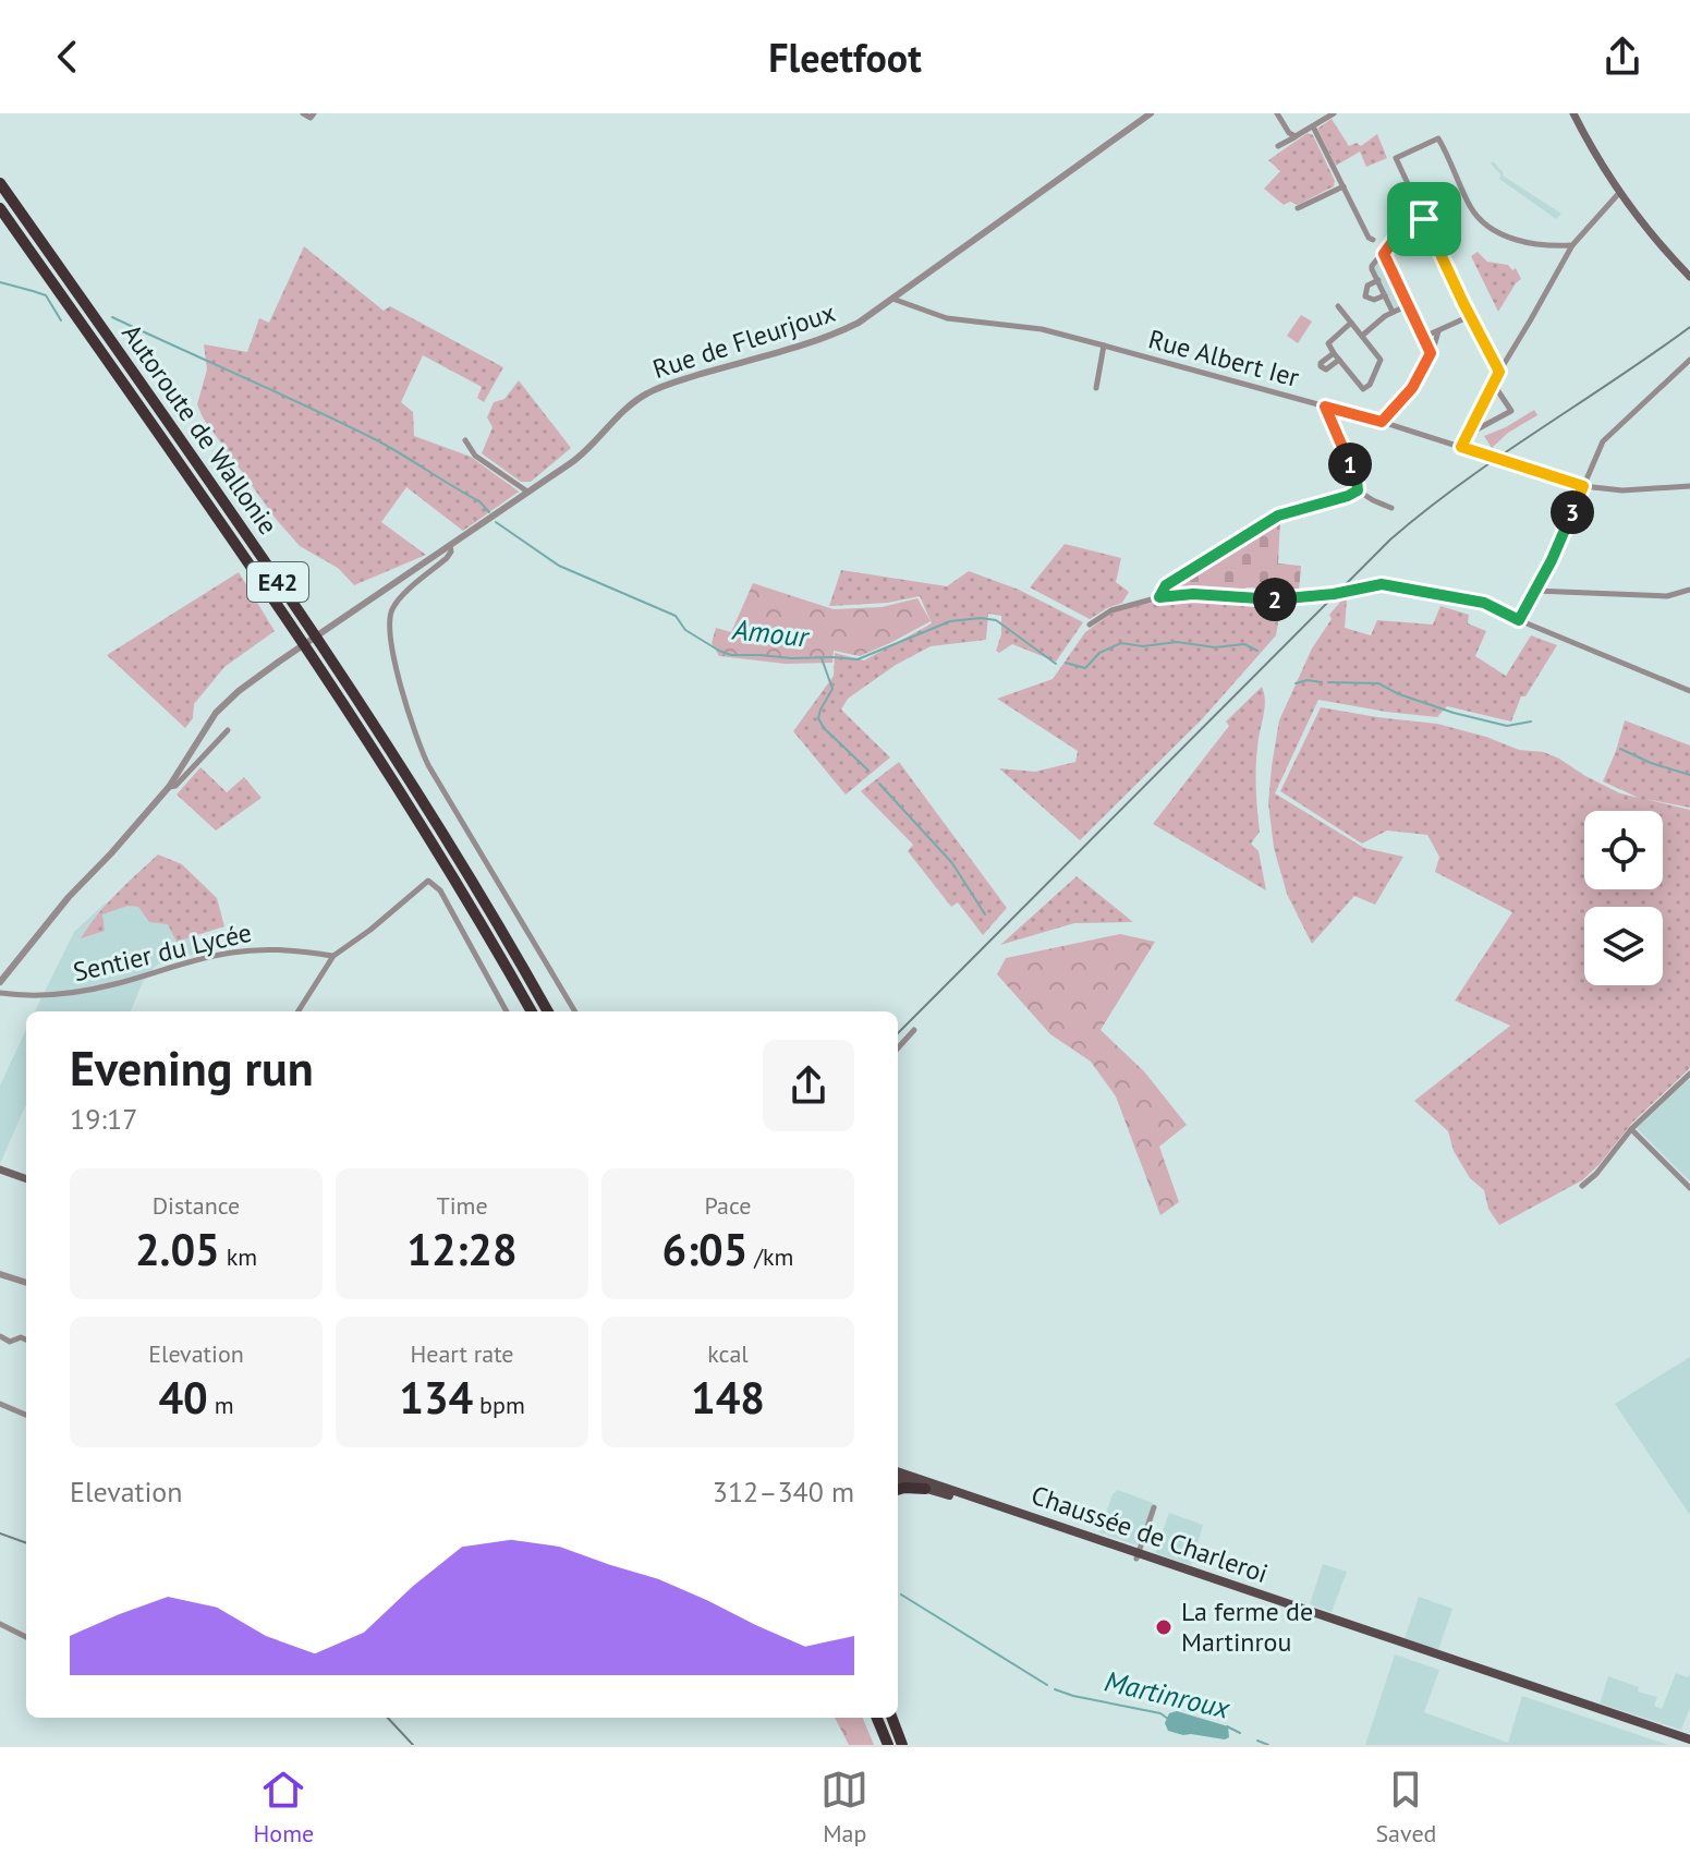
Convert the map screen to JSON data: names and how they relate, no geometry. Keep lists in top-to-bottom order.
{
  "streets": {
    "highway": ["Autoroute de Wallonie", "E42"],
    "main road": ["Chaussée de Charleroi"],
    "street": ["Rue de Fleurjoux", "Rue Albert Ier", "Sentier du Lycée"]
  },
  "crossings": [
    ["Rue de Fleurjoux", "Rue Albert Ier"]
  ],
  "water": ["Amour", "Martinroux"],
  "places": ["La ferme de Martinrou"],
  "page": {
    "header": "Fleetfoot",
    "pins": ["1", "3", "2"],
    "heading": ["Evening run", "19:17"],
    "stats": [
      ["Distance", "2.05 km"],
      ["Time", "12:28"],
      ["Pace", "6:05 /km"],
      ["Elevation", "40 m"],
      ["Heart rate", "134 bpm"],
      ["kcal", "148"]
    ],
    "chart": ["Elevation", "312–340 m"],
    "tabs": ["Home", "Map", "Saved"]
  }
}
